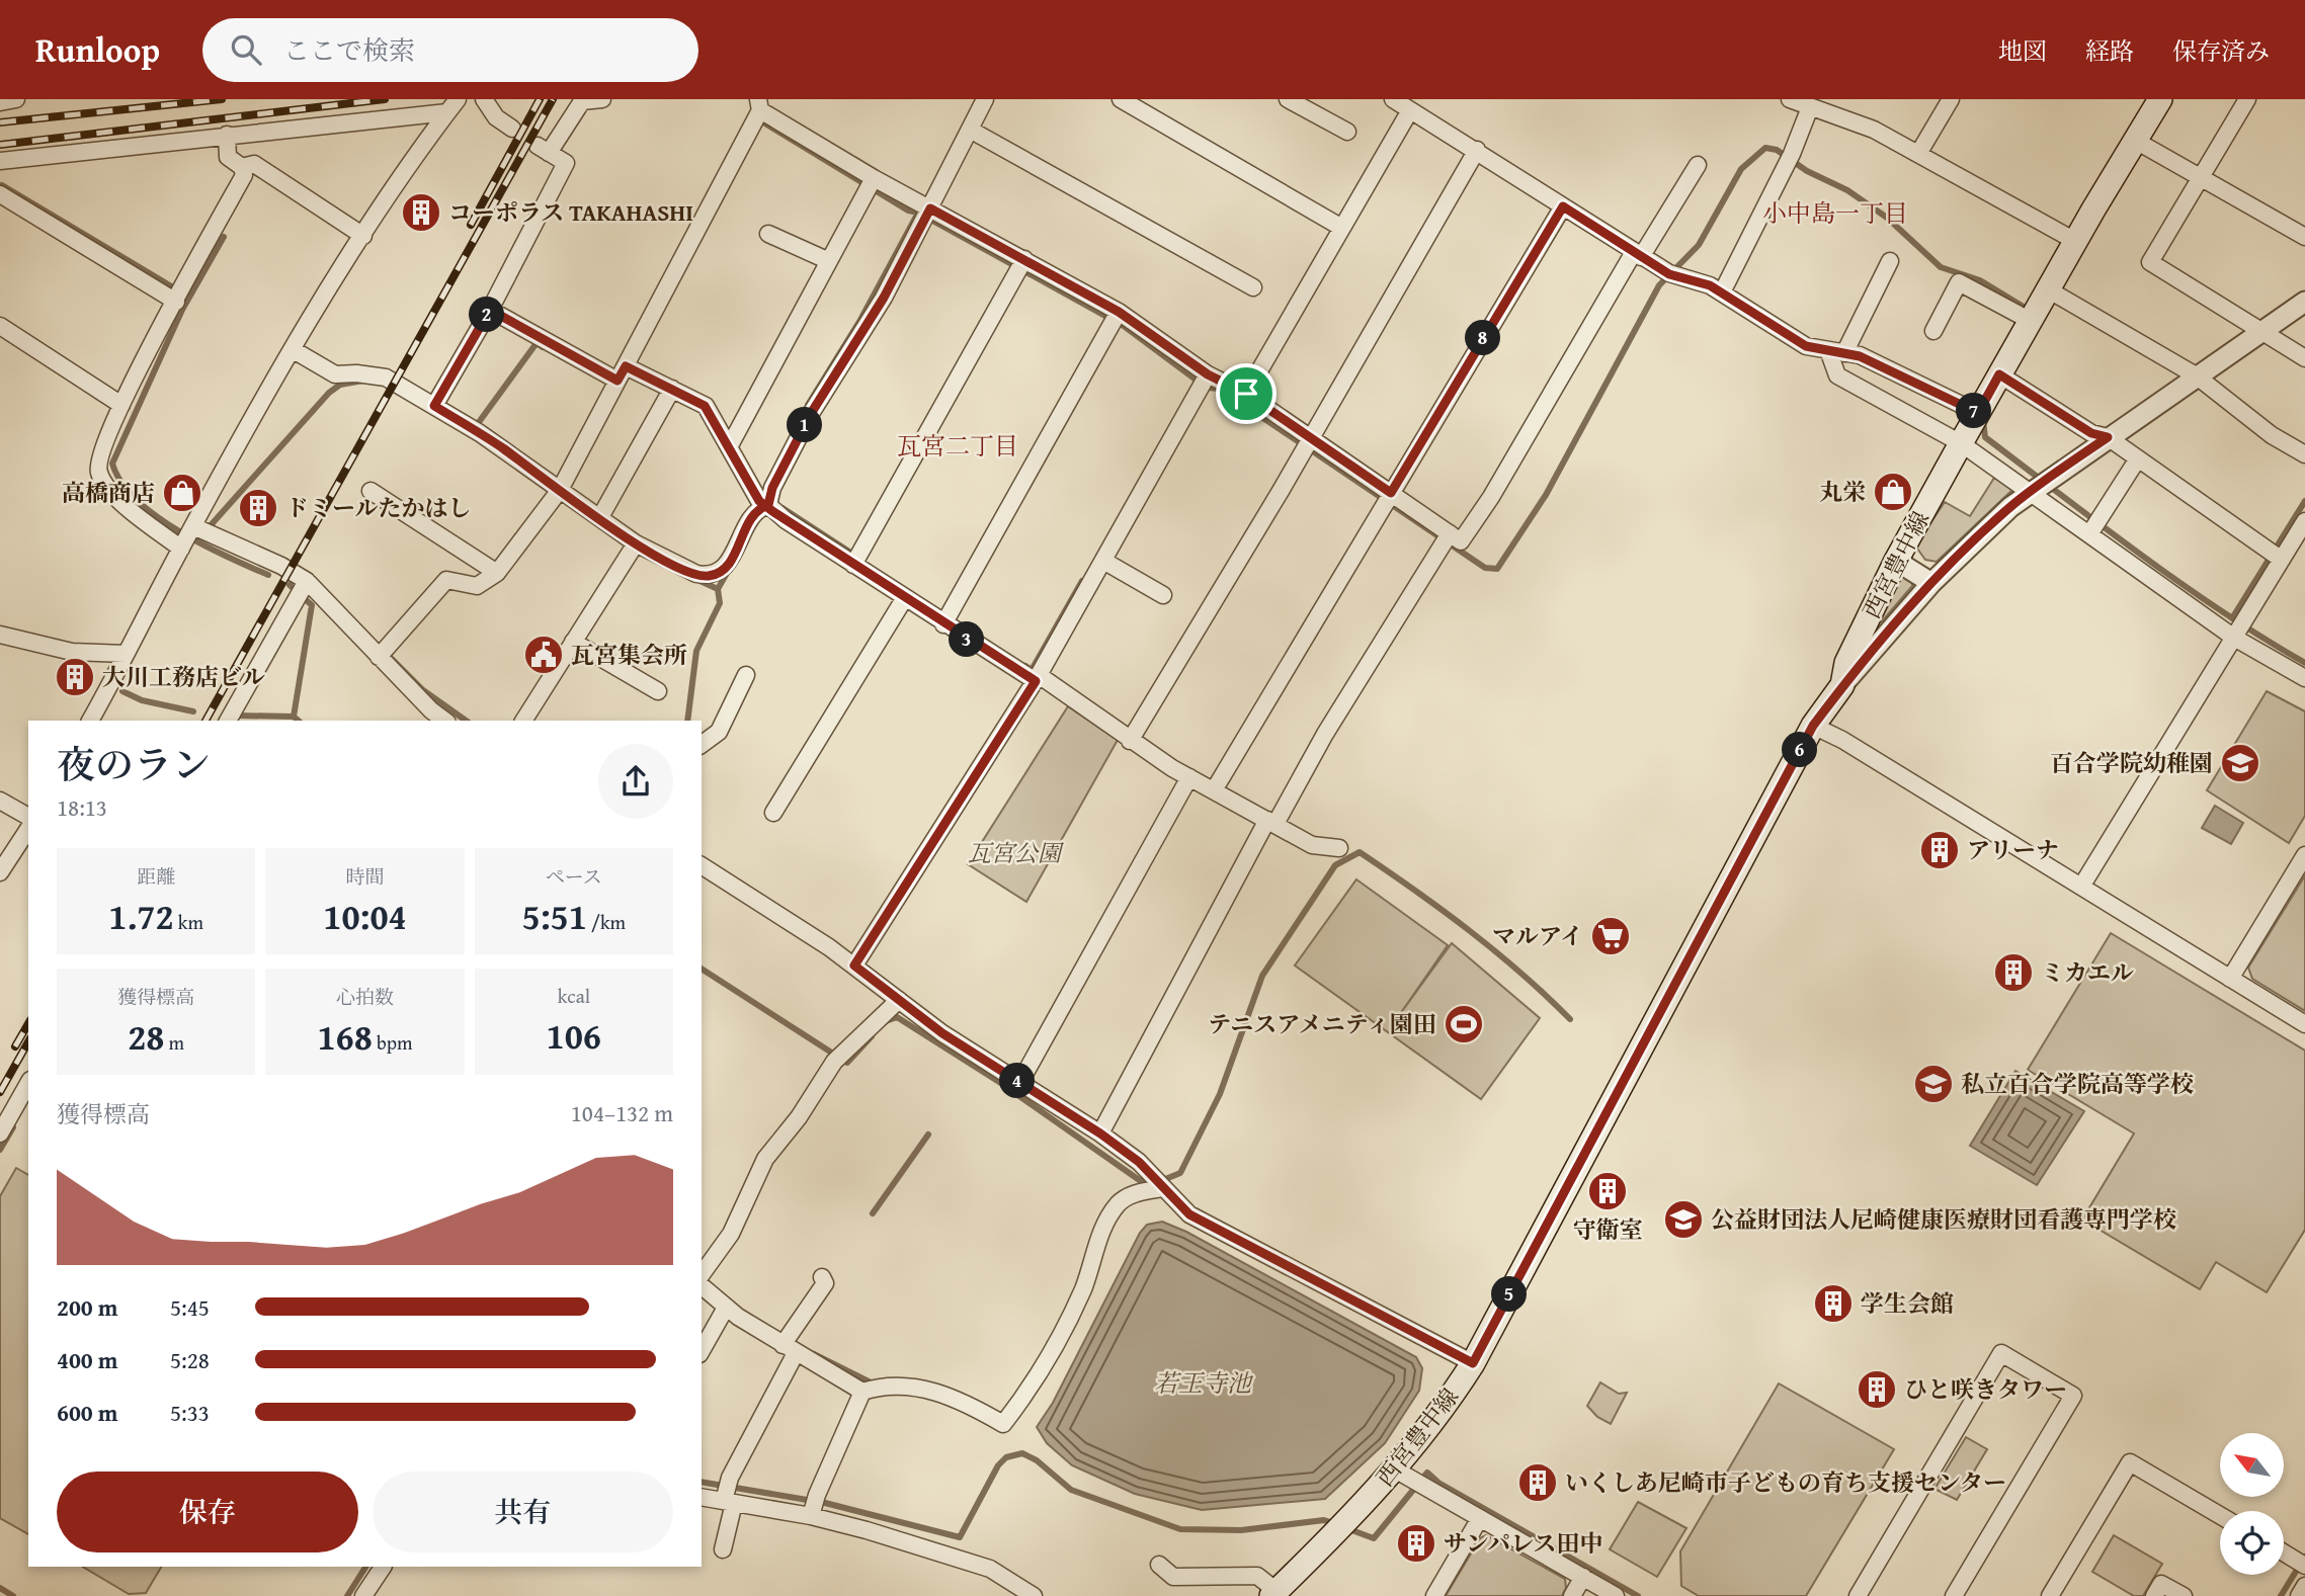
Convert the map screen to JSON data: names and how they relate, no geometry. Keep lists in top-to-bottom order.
{
  "streets": {
    "main road": ["西宮豊中線"]
  },
  "districts": ["小中島一丁目", "瓦宮二丁目"],
  "water": ["若王寺池"],
  "parks": ["瓦宮公園"],
  "places": {
    "building": [
      "コーポラス TAKAHASHI",
      "ドミールたかはし",
      "大川工務店ビル",
      "アリーナ",
      "ミカエル",
      "守衛室",
      "学生会館",
      "ひと咲きタワー",
      "いくしあ尼崎市子どもの育ち支援センター",
      "サンパレス田中"
    ],
    "shop": ["丸栄", "高橋商店"],
    "public building": ["瓦宮集会所"],
    "school or university": ["百合学院幼稚園", "私立百合学院高等学校", "公益財団法人尼崎健康医療財団看護専門学校"],
    "supermarket": ["マルアイ"],
    "sports": ["テニスアメニティ園田"]
  },
  "north": "top left",
  "page": {
    "header": "Runloop",
    "search": "ここで検索",
    "nav": ["地図", "経路", "保存済み"],
    "pins": [
      "2",
      "8",
      "7",
      "1",
      "3",
      "6",
      "4",
      "5"
    ],
    "heading": ["夜のラン", "18:13"],
    "stats": [
      ["距離", "1.72 km"],
      ["時間", "10:04"],
      ["ペース", "5:51 /km"],
      ["獲得標高", "28 m"],
      ["心拍数", "168 bpm"],
      ["kcal", "106"]
    ],
    "chart": ["獲得標高", "104–132 m"],
    "list": [
      {
        "name": "200 m",
        "note": "5:45"
      },
      {
        "name": "400 m",
        "note": "5:28"
      },
      {
        "name": "600 m",
        "note": "5:33"
      }
    ],
    "buttons": ["保存", "共有"]
  }
}
